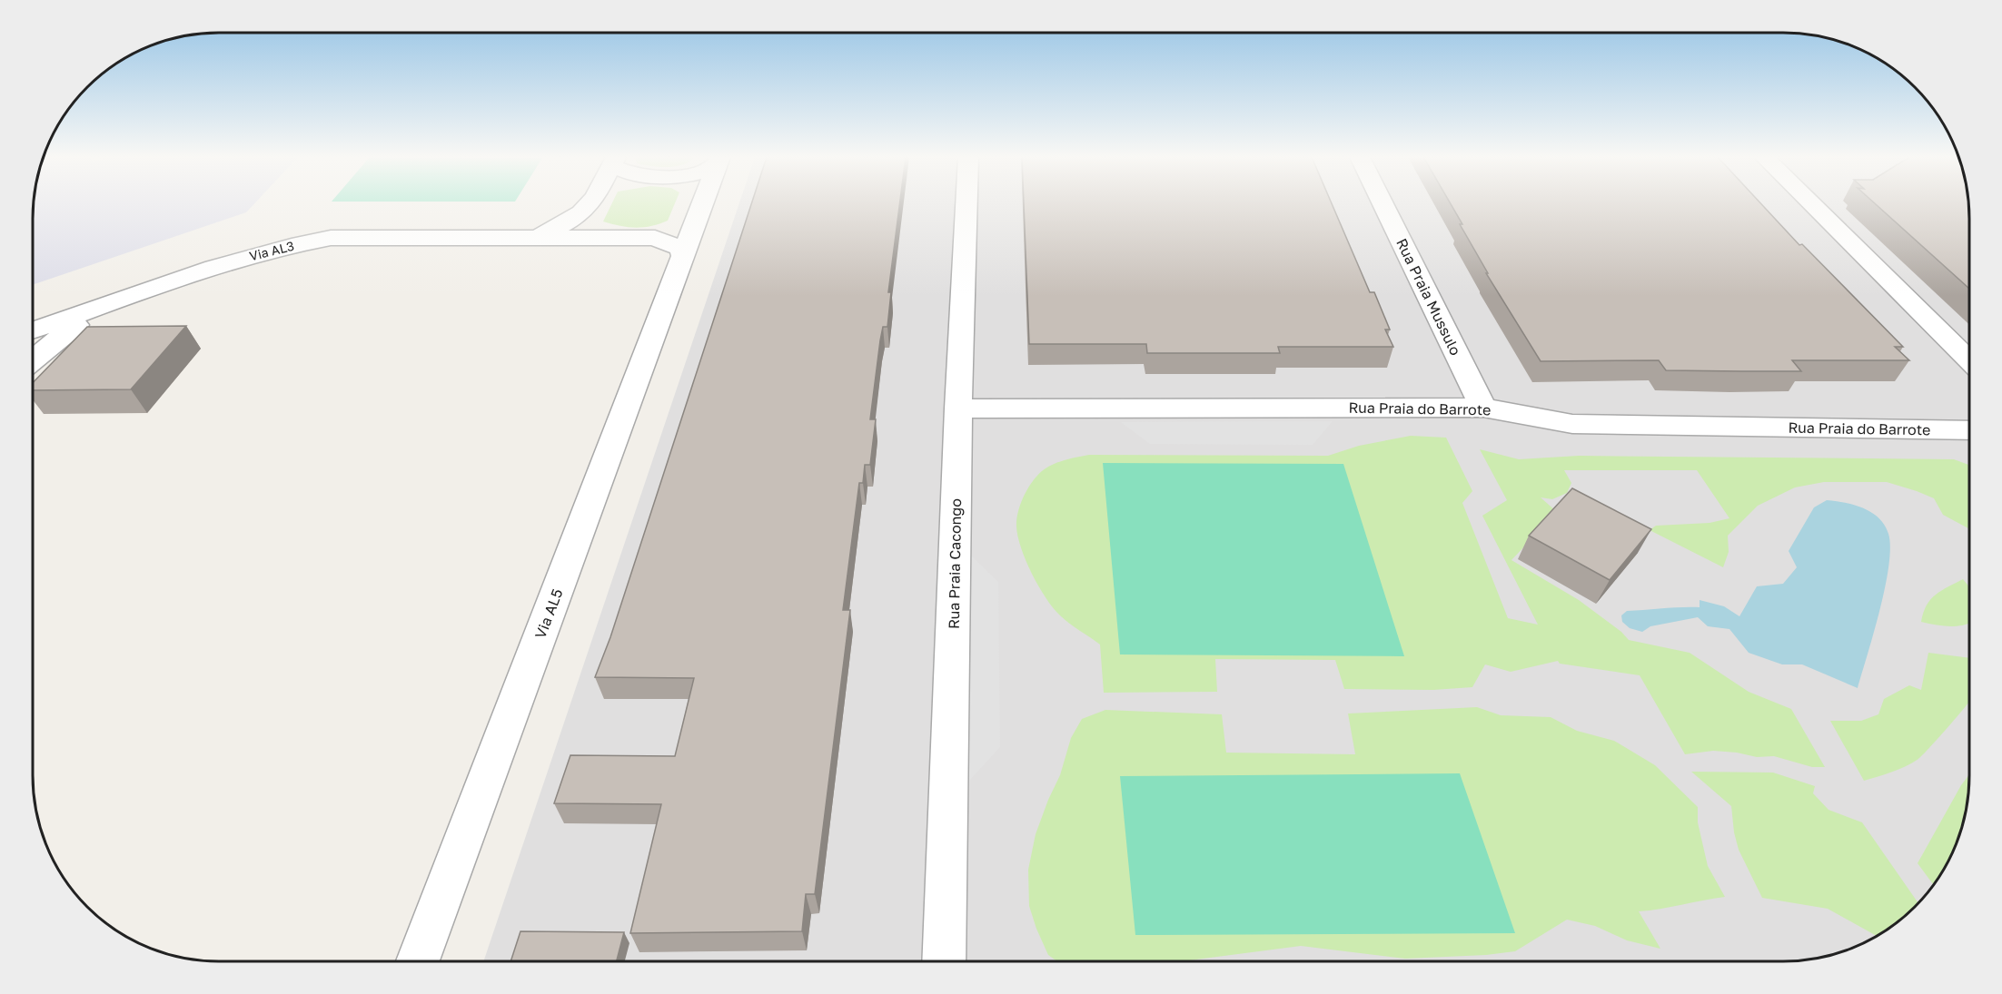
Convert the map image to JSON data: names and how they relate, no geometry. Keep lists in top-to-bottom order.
{
  "streets": {
    "street": [
      "Via AL3",
      "Rua Praia Mussulo",
      "Rua Praia do Barrote",
      "Rua Praia Cacongo",
      "Via AL5"
    ]
  },
  "crossings": [
    ["Via AL3", "Via AL5"],
    ["Rua Praia Mussulo", "Rua Praia do Barrote"],
    ["Rua Praia do Barrote", "Rua Praia Cacongo"]
  ]
}
